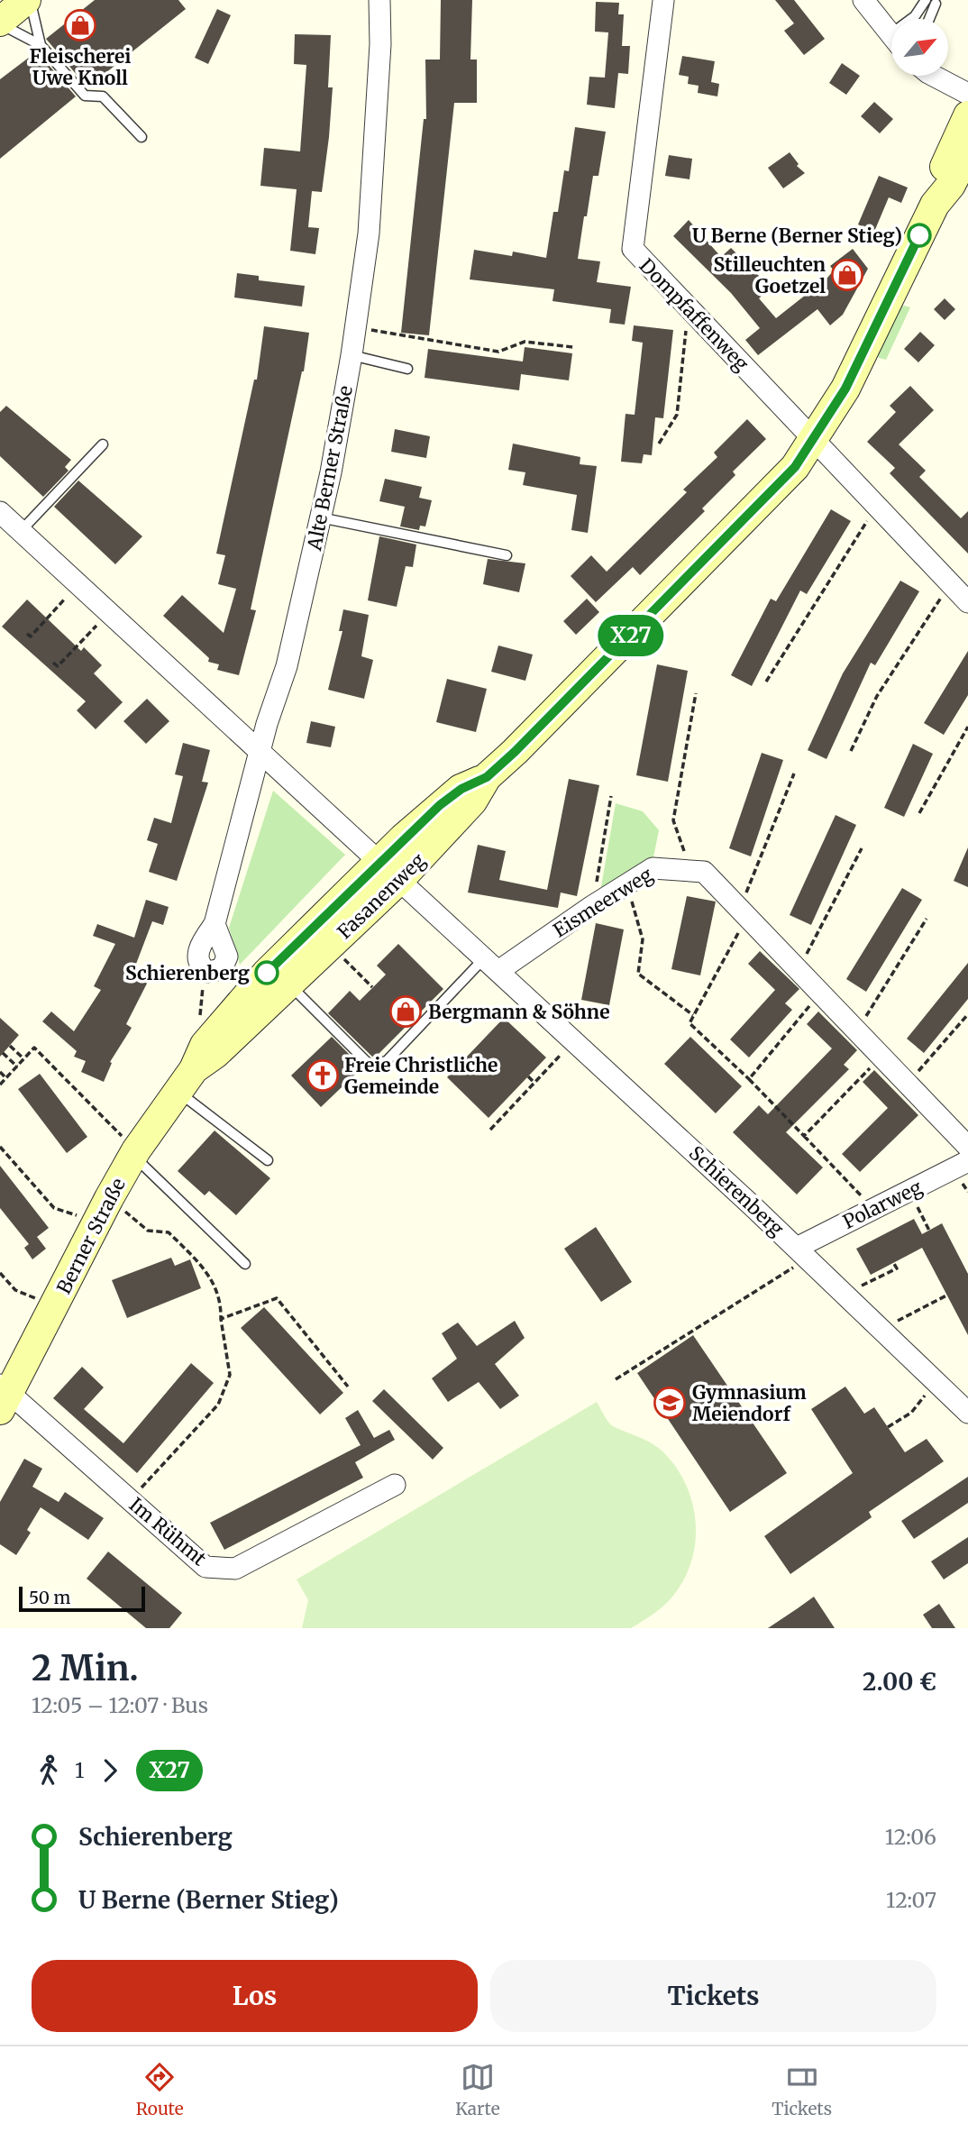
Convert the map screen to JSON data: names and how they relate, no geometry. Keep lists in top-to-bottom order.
{
  "streets": {
    "main road": ["Fasanenweg", "Berner Straße"],
    "street": [
      "Dompfaffenweg",
      "Alte Berner Straße",
      "Eismeerweg",
      "Schierenberg",
      "Polarweg",
      "Im Rühmt"
    ]
  },
  "crossings": [
    ["Dompfaffenweg", "Fasanenweg"],
    ["Alte Berner Straße", "Schierenberg"],
    ["Fasanenweg", "Schierenberg"],
    ["Fasanenweg", "Berner Straße"],
    ["Eismeerweg", "Schierenberg"],
    ["Schierenberg", "Polarweg"],
    ["Berner Straße", "Im Rühmt"]
  ],
  "places": {
    "shop": ["Fleischerei Uwe Knoll", "Stilleuchten Goetzel", "Bergmann & Söhne"],
    "other": ["U Berne (Berner Stieg)", "Schierenberg"],
    "church": ["Freie Christliche Gemeinde"],
    "school or university": ["Gymnasium Meiendorf"]
  },
  "lines": ["bus line X27"],
  "scale_bar": "50 m",
  "north": "top right",
  "page": {
    "on_map": "X27",
    "scale": "50 m",
    "heading": ["2 Min.", "12:05 – 12:07 · Bus", "2.00 €"],
    "legs": ["1", "X27"],
    "list": [
      {
        "name": "Schierenberg",
        "value": "12:06"
      },
      {
        "name": "U Berne (Berner Stieg)",
        "value": "12:07"
      }
    ],
    "buttons": ["Los", "Tickets"],
    "tabs": ["Route", "Karte", "Tickets"]
  }
}
